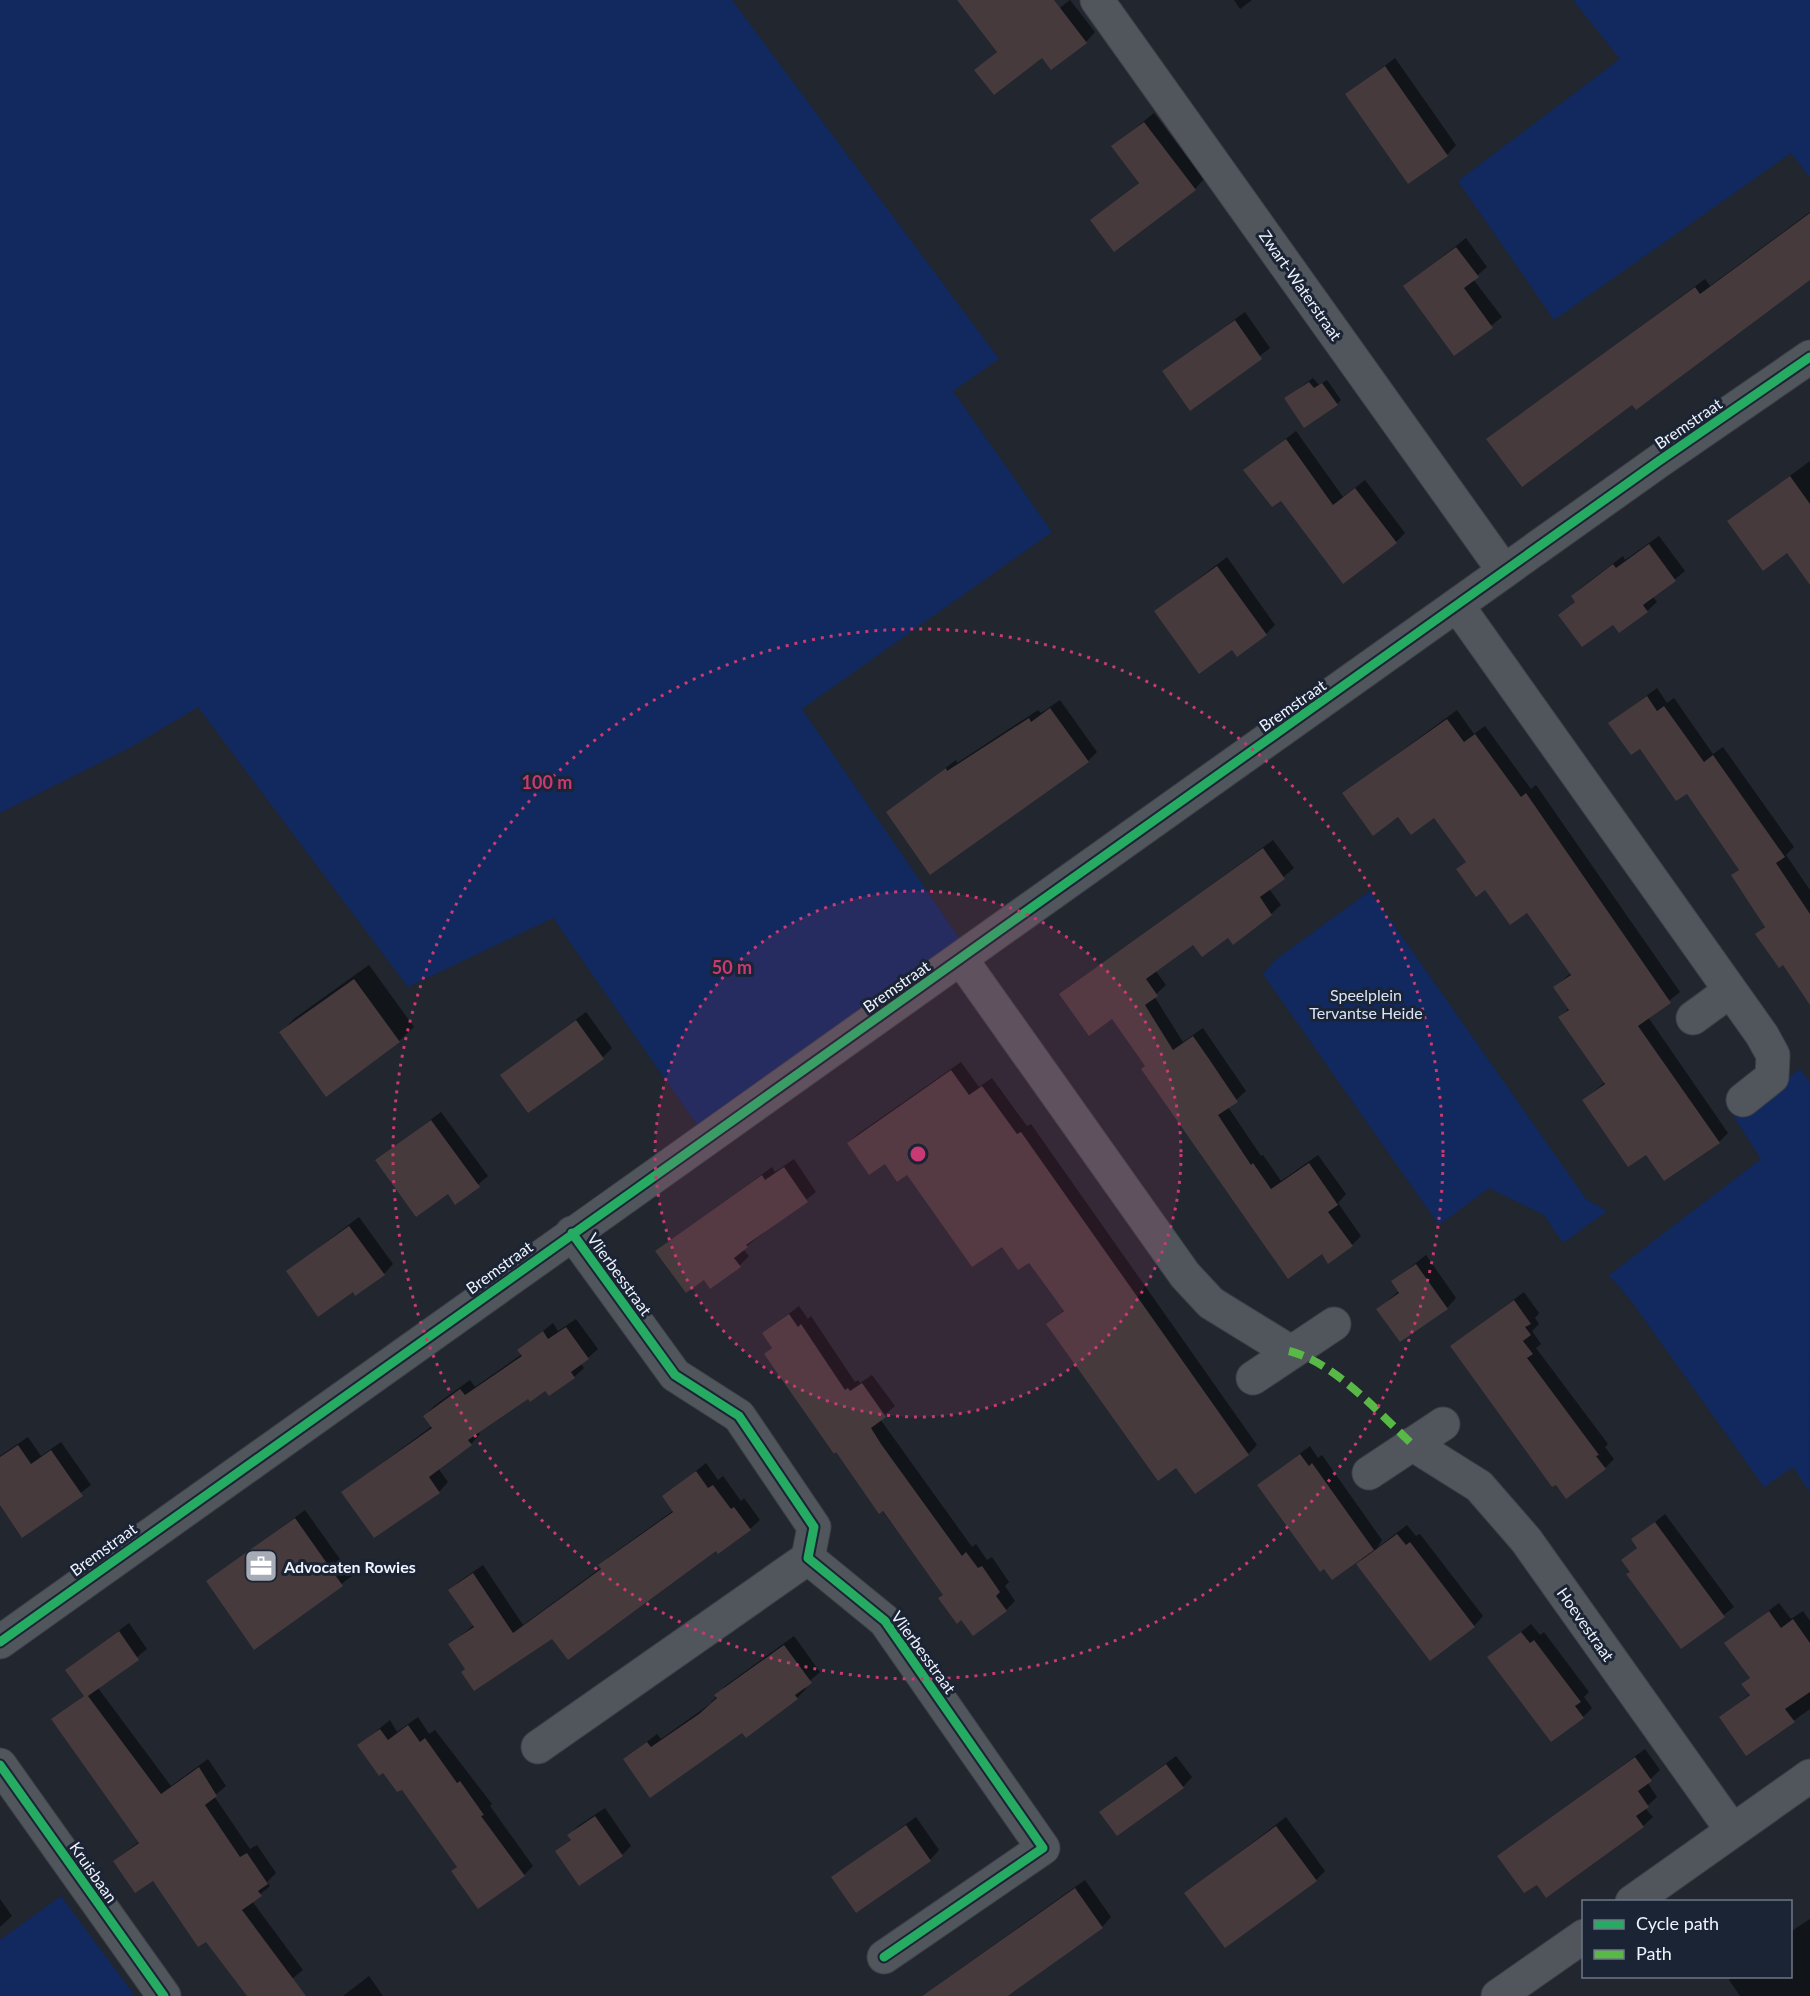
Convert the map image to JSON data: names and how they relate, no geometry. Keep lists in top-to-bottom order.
{
  "streets": {
    "street": [
      "Zwart-Waterstraat",
      "Bremstraat",
      "Vlierbesstraat",
      "Hoevestraat",
      "Kruisbaan"
    ]
  },
  "crossings": [
    ["Zwart-Waterstraat", "Bremstraat"],
    ["Bremstraat", "Vlierbesstraat"]
  ],
  "parks": ["Speelplein Tervantse Heide"],
  "places": {
    "office": ["Advocaten Rowies"]
  },
  "legend": ["Cycle path", "Path"],
  "rings": ["100 m", "50 m"]
}
